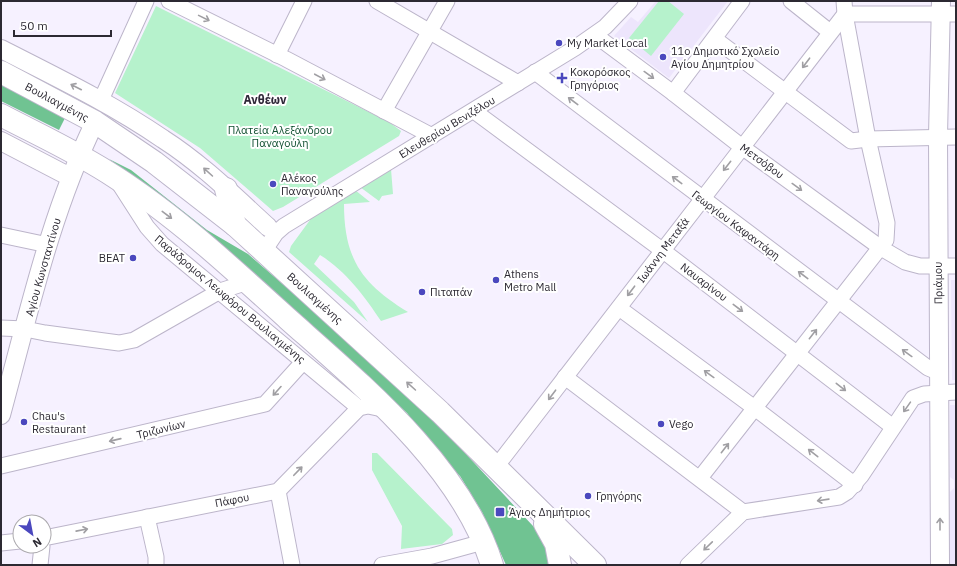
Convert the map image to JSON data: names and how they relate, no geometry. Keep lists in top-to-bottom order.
{
  "streets": {
    "main road": ["Βουλιαγμένης"],
    "street": [
      "Ελευθερίου Βενιζέλου",
      "Μετσόβου",
      "Γεωργίου Καφαντάρη",
      "Ιωάννη Μεταξά",
      "Αγίου Κωνσταντίνου",
      "Ναυαρίνου",
      "Πριάμου",
      "Παράδρομος Λεωφόρου Βουλιαγμένης",
      "Τριζωνίων",
      "Πάφου"
    ]
  },
  "crossings": [
    ["Βουλιαγμένης", "Ελευθερίου Βενιζέλου"],
    ["Βουλιαγμένης", "Ιωάννη Μεταξά"],
    ["Βουλιαγμένης", "Αγίου Κωνσταντίνου"],
    ["Ελευθερίου Βενιζέλου", "Μετσόβου"],
    ["Ελευθερίου Βενιζέλου", "Γεωργίου Καφαντάρη"],
    ["Ελευθερίου Βενιζέλου", "Ναυαρίνου"],
    ["Μετσόβου", "Ιωάννη Μεταξά"],
    ["Μετσόβου", "Πριάμου"],
    ["Γεωργίου Καφαντάρη", "Ιωάννη Μεταξά"],
    ["Γεωργίου Καφαντάρη", "Πριάμου"],
    ["Ιωάννη Μεταξά", "Ναυαρίνου"],
    ["Παράδρομος Λεωφόρου Βουλιαγμένης", "Τριζωνίων"]
  ],
  "one_way": ["Γεωργίου Καφαντάρη", "Ιωάννη Μεταξά", "Πάφου"],
  "districts": ["Ανθέων"],
  "parks": ["Πλατεία Αλεξάνδρου Παναγούλη"],
  "places": {
    "other": [
      "My Market Local",
      "11ο Δημοτικό Σχολείο Αγίου Δημητρίου",
      "Αλέκος Παναγούλης",
      "ΒΕΑΤ",
      "Athens Metro Mall",
      "Πιταπάν",
      "Chau's Restaurant",
      "Vego",
      "Γρηγόρης"
    ],
    "health": ["Κοκορόσκος Γρηγόριος"],
    "transit": ["Άγιος Δημήτριος"]
  },
  "scale_bar": "50 m",
  "north": "bottom right"
}
